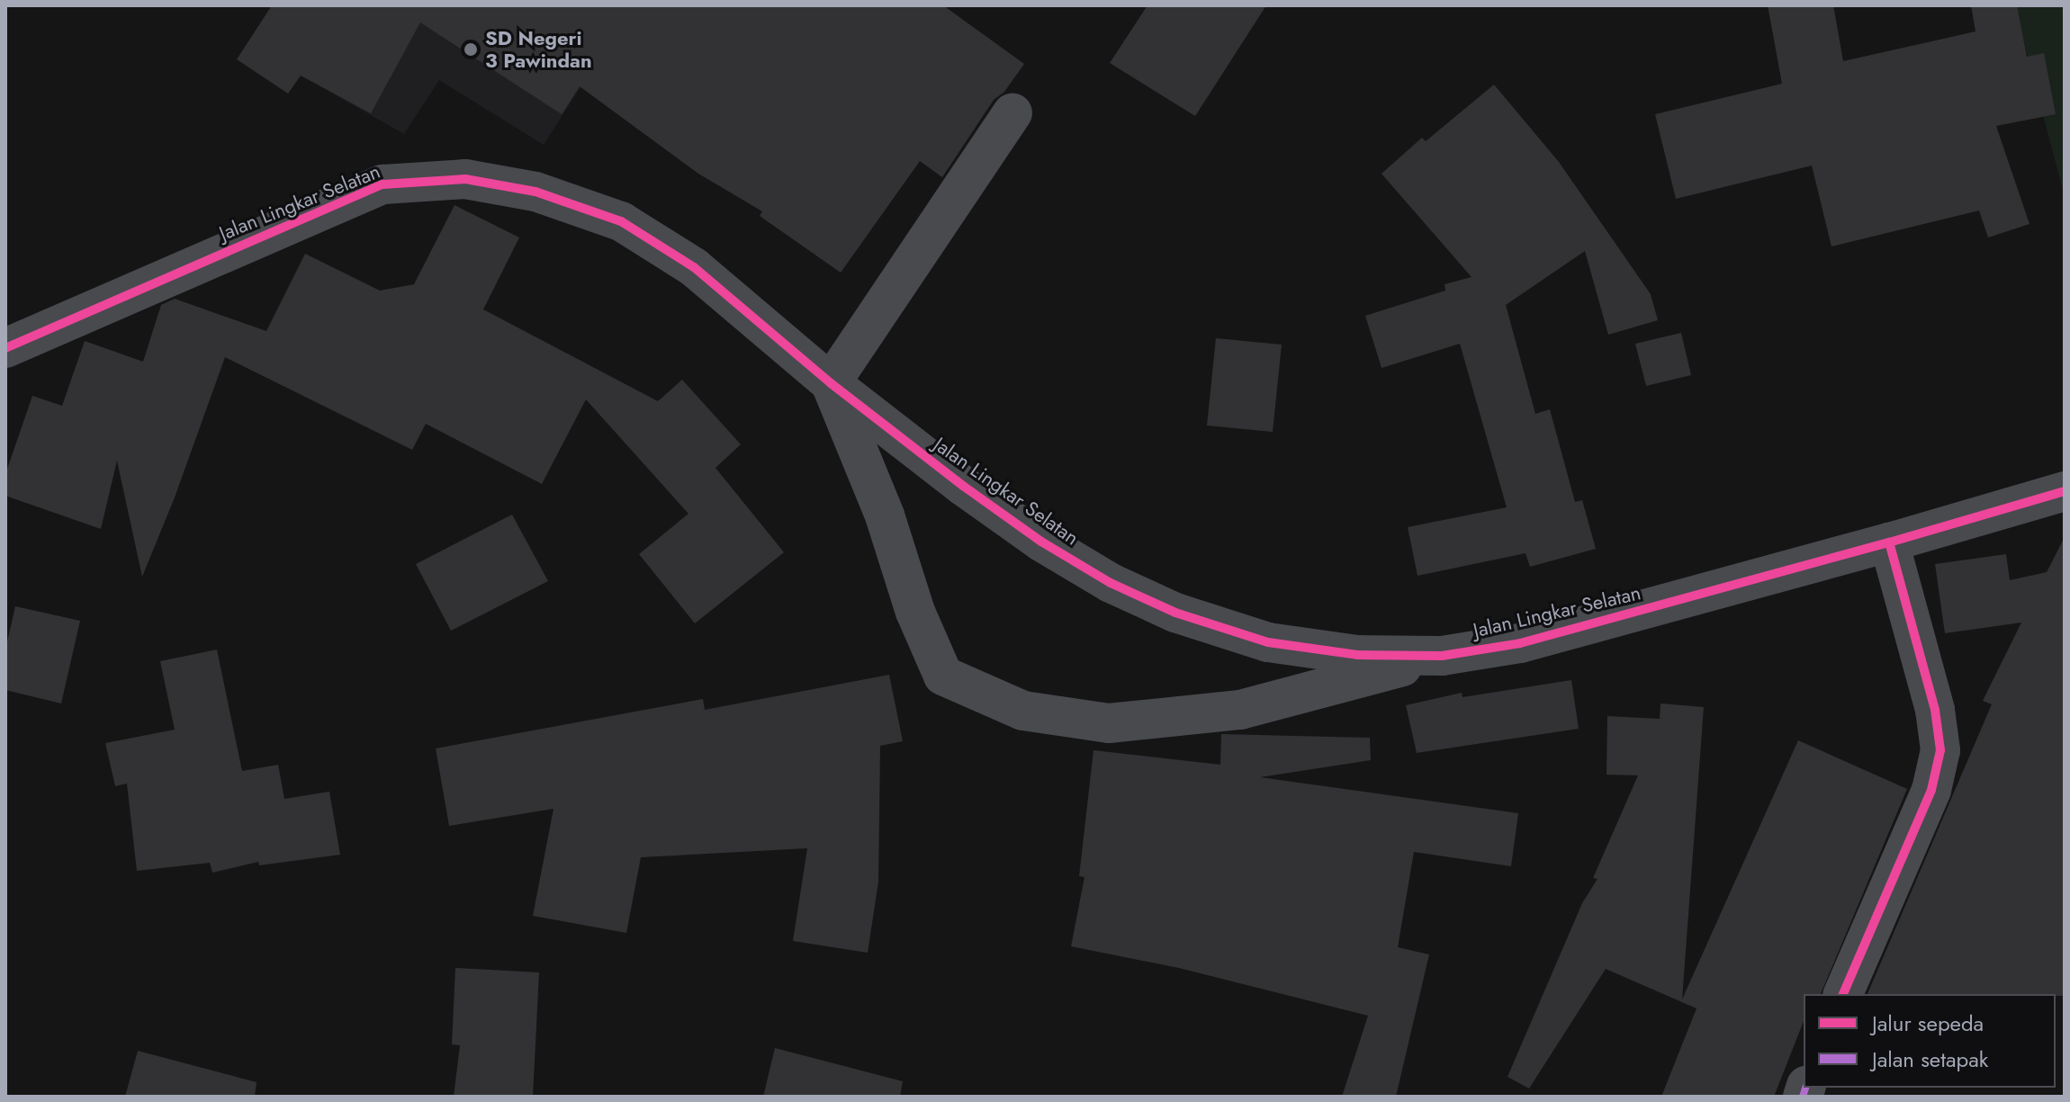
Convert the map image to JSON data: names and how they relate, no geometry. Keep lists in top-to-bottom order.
{
  "streets": {
    "street": ["Jalan Lingkar Selatan"]
  },
  "places": ["SD Negeri 3 Pawindan"],
  "legend": ["Jalur sepeda", "Jalan setapak"]
}
